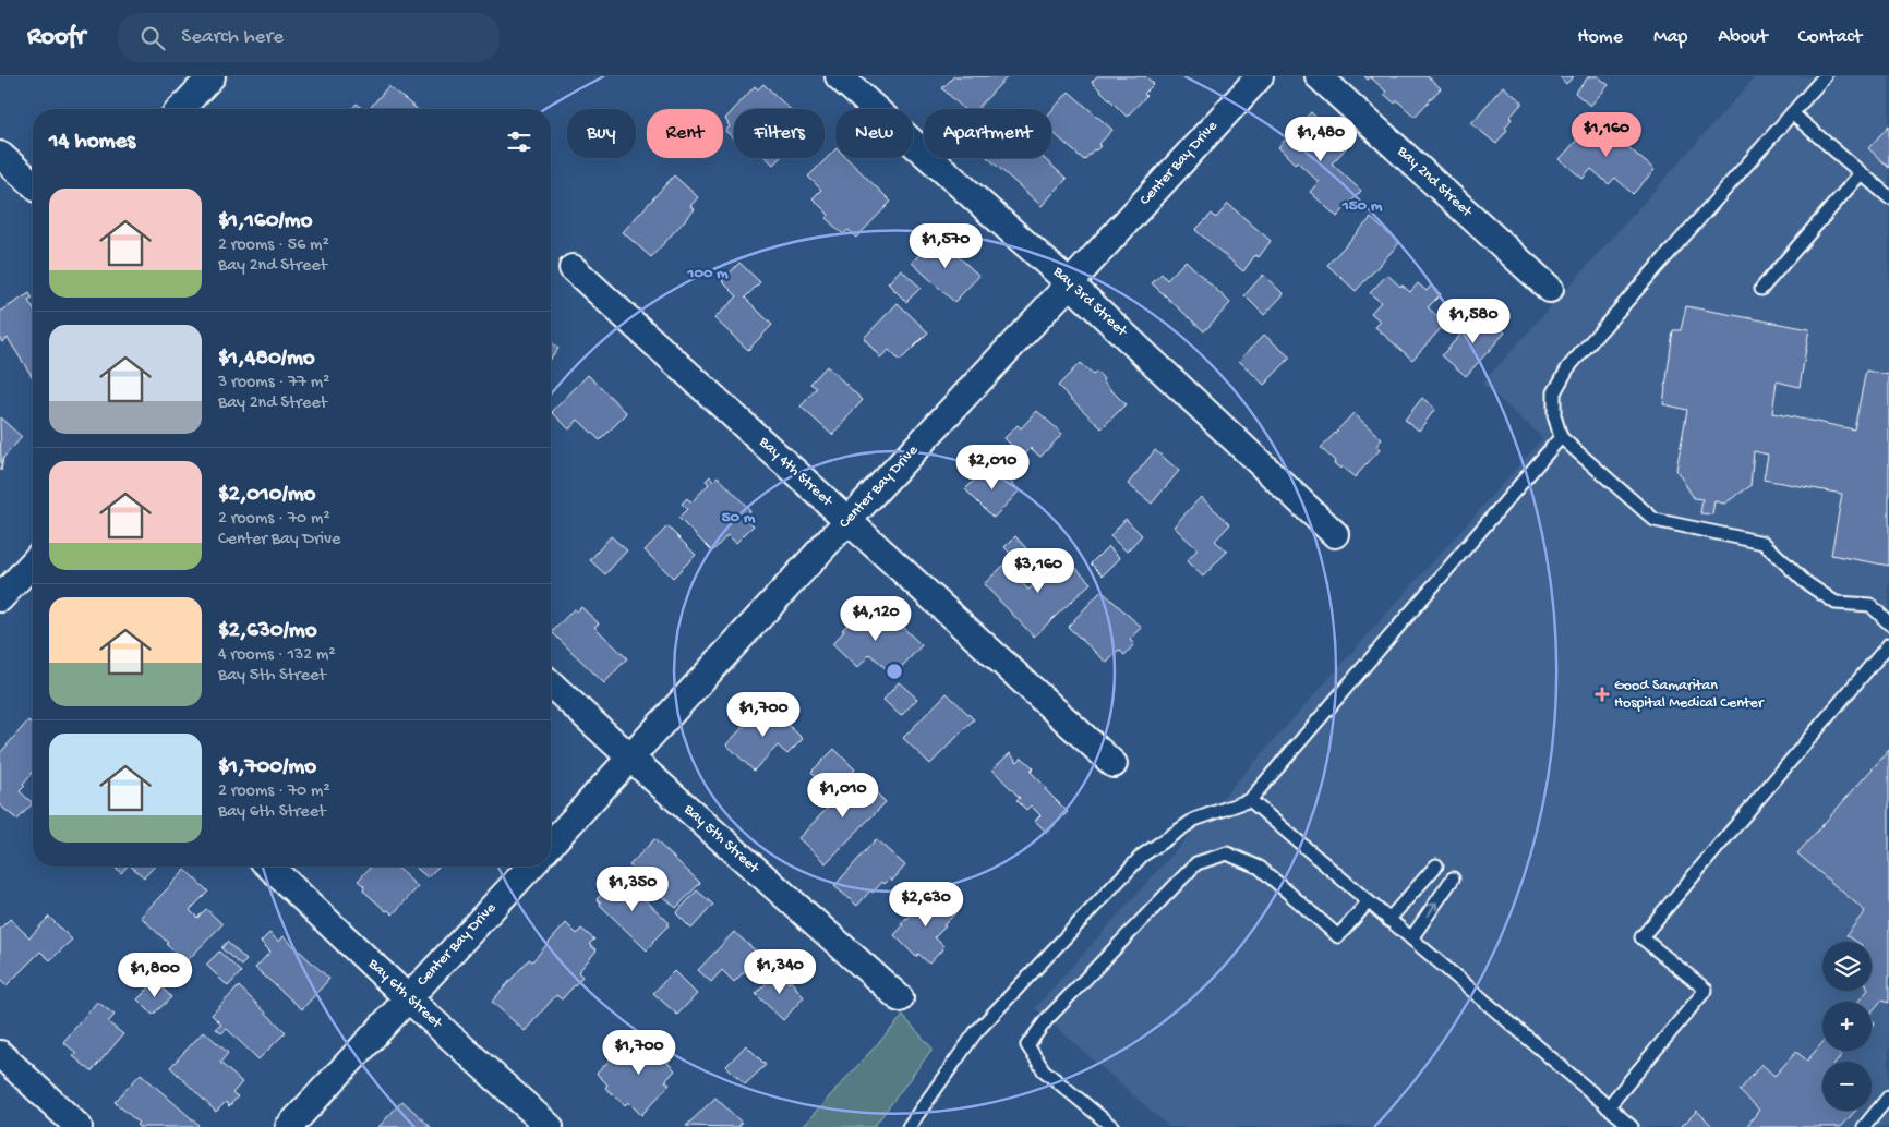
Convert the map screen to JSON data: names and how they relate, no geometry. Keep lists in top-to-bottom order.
{
  "streets": {
    "street": [
      "Center Bay Drive",
      "Bay 2nd Street",
      "Bay 3rd Street",
      "Bay 4th Street",
      "Bay 5th Street",
      "Bay 6th Street"
    ]
  },
  "crossings": [
    ["Center Bay Drive", "Bay 3rd Street"],
    ["Center Bay Drive", "Bay 4th Street"],
    ["Center Bay Drive", "Bay 5th Street"],
    ["Center Bay Drive", "Bay 6th Street"]
  ],
  "places": {
    "health": ["Good Samaritan Hospital Medical Center"]
  },
  "page": {
    "header": "Roofr",
    "search": "Search here",
    "nav": [
      "Home",
      "Map",
      "About",
      "Contact"
    ],
    "chip": [
      "Buy",
      "Rent",
      "Filters",
      "New",
      "Apartment"
    ],
    "heading": "14 homes",
    "price": [
      "$1,160",
      "$1,480",
      "$1,570",
      "$1,580",
      "$2,010",
      "$3,160",
      "$4,120",
      "$1,700",
      "$1,010",
      "$1,350",
      "$2,630",
      "$1,340",
      "$1,800",
      "$1,700"
    ],
    "list": [
      {
        "name": "$1,160/mo",
        "note": "2 rooms · 56 m² · Bay 2nd Street"
      },
      {
        "name": "$1,480/mo",
        "note": "3 rooms · 77 m² · Bay 2nd Street"
      },
      {
        "name": "$2,010/mo",
        "note": "2 rooms · 70 m² · Center Bay Drive"
      },
      {
        "name": "$2,630/mo",
        "note": "4 rooms · 132 m² · Bay 5th Street"
      },
      {
        "name": "$1,700/mo",
        "note": "2 rooms · 70 m² · Bay 6th Street"
      }
    ],
    "map_buttons": ["+", "−"]
  },
  "rings": ["150 m", "100 m", "50 m"]
}
